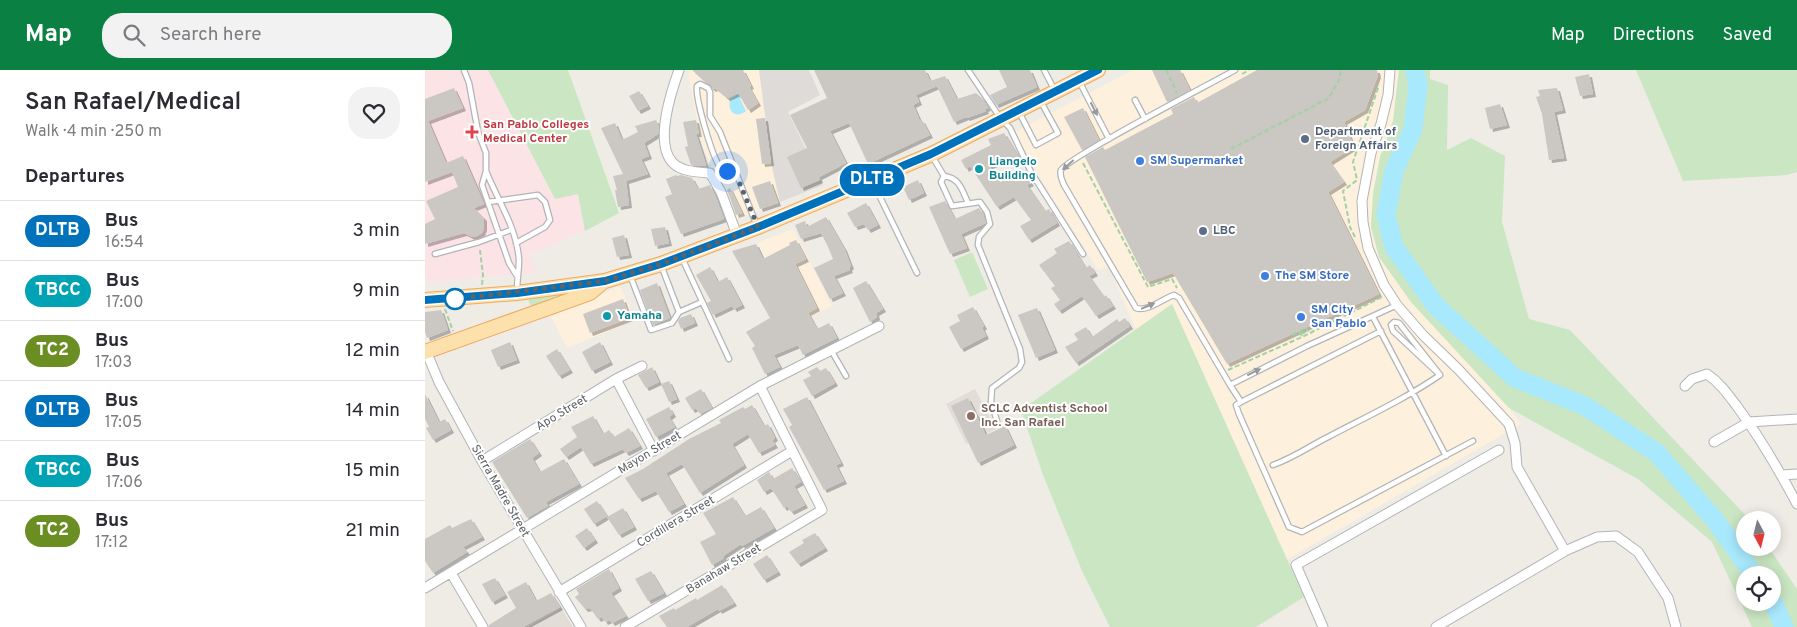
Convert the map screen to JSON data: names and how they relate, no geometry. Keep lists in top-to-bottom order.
{
  "streets": {
    "street": [
      "Apo Street",
      "Mayon Street",
      "Sierra Madre Street",
      "Cordillera Street",
      "Banahaw Street"
    ]
  },
  "crossings": [
    ["Apo Street", "Sierra Madre Street"],
    ["Mayon Street", "Sierra Madre Street"],
    ["Sierra Madre Street", "Cordillera Street"],
    ["Cordillera Street", "Banahaw Street"]
  ],
  "places": {
    "health": ["San Pablo Colleges Medical Center"],
    "other": [
      "Department of Foreign Affairs",
      "SM Supermarket",
      "Liangelo Building",
      "LBC",
      "The SM Store",
      "Yamaha",
      "SM City San Pablo",
      "SCLC Adventist School Inc. San Rafael"
    ]
  },
  "lines": ["bus line DLTB"],
  "north": "bottom",
  "page": {
    "header": "Map",
    "search": "Search here",
    "nav": ["Map", "Directions", "Saved"],
    "heading": [
      ["San Rafael/Medical", "Walk · 4 min · 250 m"],
      "Departures"
    ],
    "on_map": "DLTB",
    "list": [
      {
        "mark": "DLTB",
        "name": "Bus",
        "note": "16:54",
        "value": "3 min"
      },
      {
        "mark": "TBCC",
        "name": "Bus",
        "note": "17:00",
        "value": "9 min"
      },
      {
        "mark": "TC2",
        "name": "Bus",
        "note": "17:03",
        "value": "12 min"
      },
      {
        "mark": "DLTB",
        "name": "Bus",
        "note": "17:05",
        "value": "14 min"
      },
      {
        "mark": "TBCC",
        "name": "Bus",
        "note": "17:06",
        "value": "15 min"
      },
      {
        "mark": "TC2",
        "name": "Bus",
        "note": "17:12",
        "value": "21 min"
      }
    ]
  }
}
